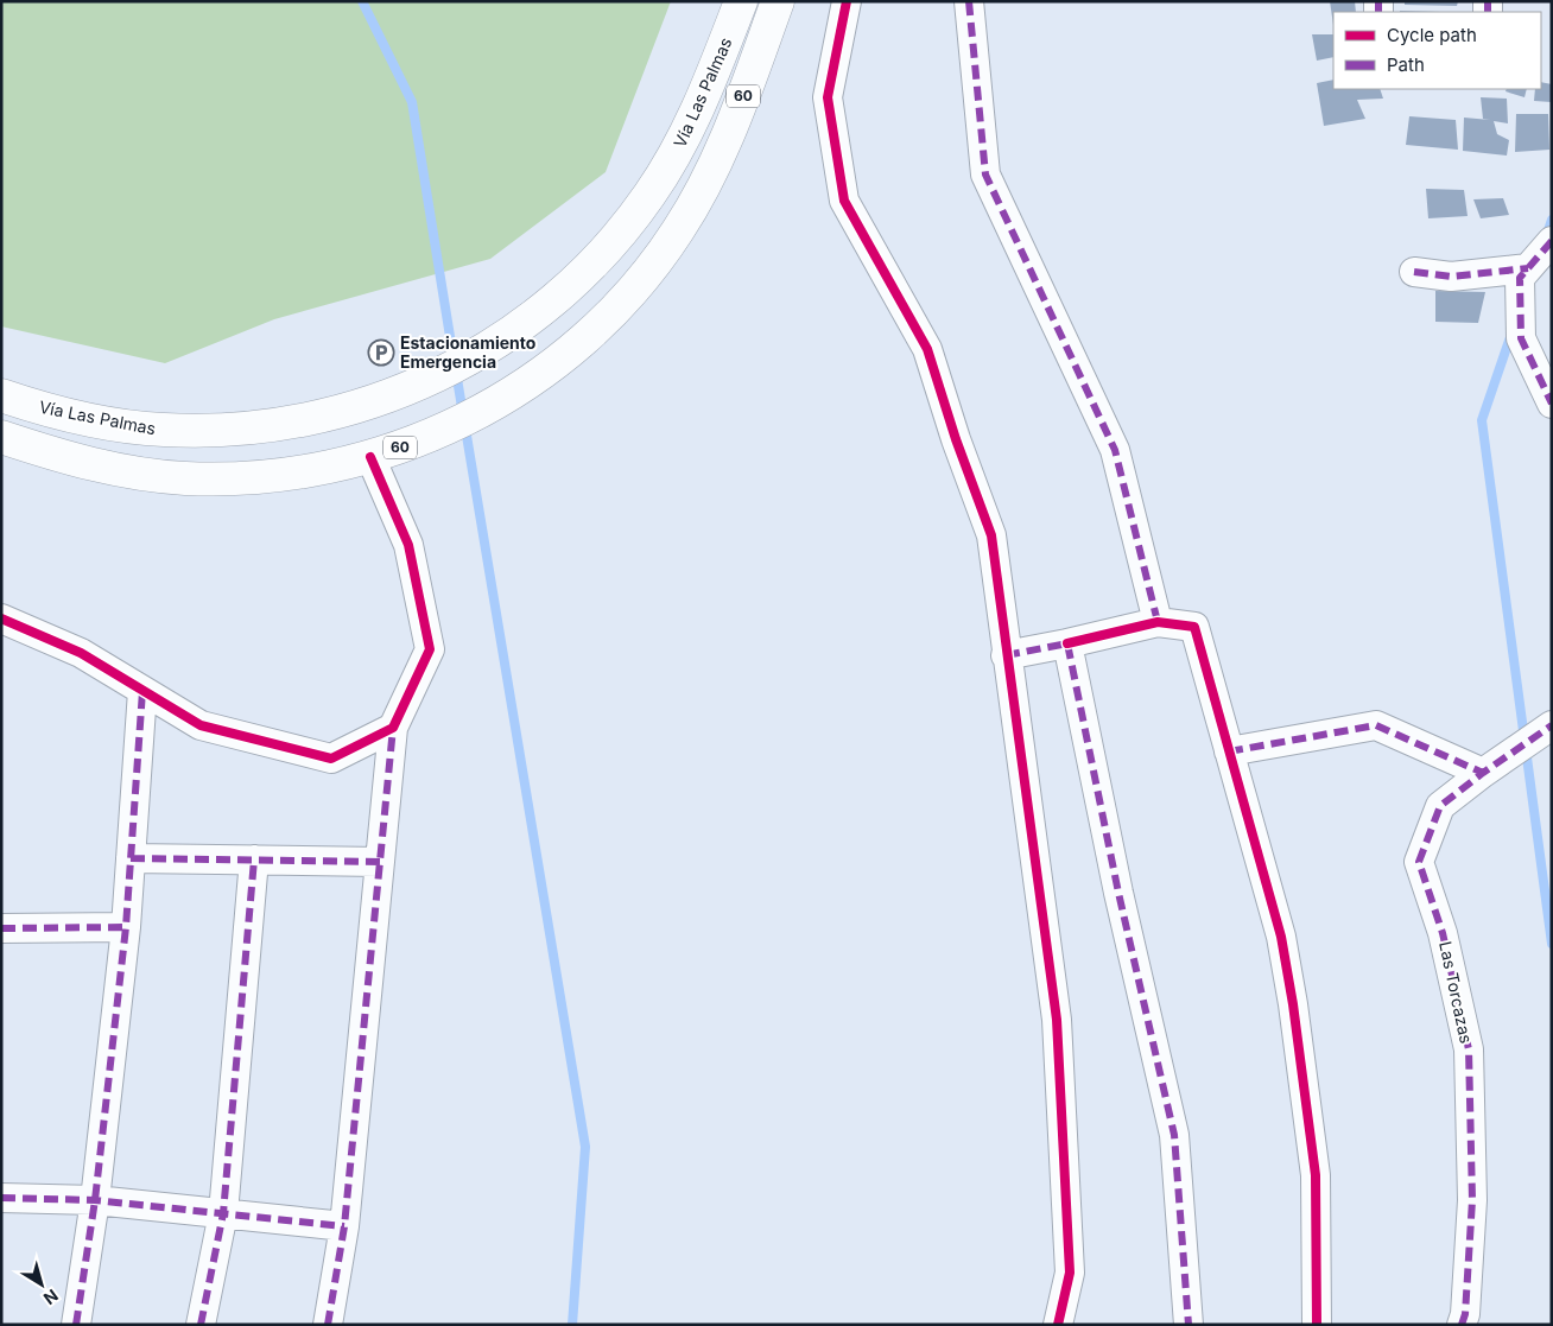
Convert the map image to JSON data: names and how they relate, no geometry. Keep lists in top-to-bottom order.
{
  "streets": {
    "highway": ["Vía Las Palmas", "60"],
    "street": ["Las Torcazas"]
  },
  "places": {
    "parking": ["Estacionamiento Emergencia"]
  },
  "legend": ["Cycle path", "Path"],
  "north": "bottom right"
}
